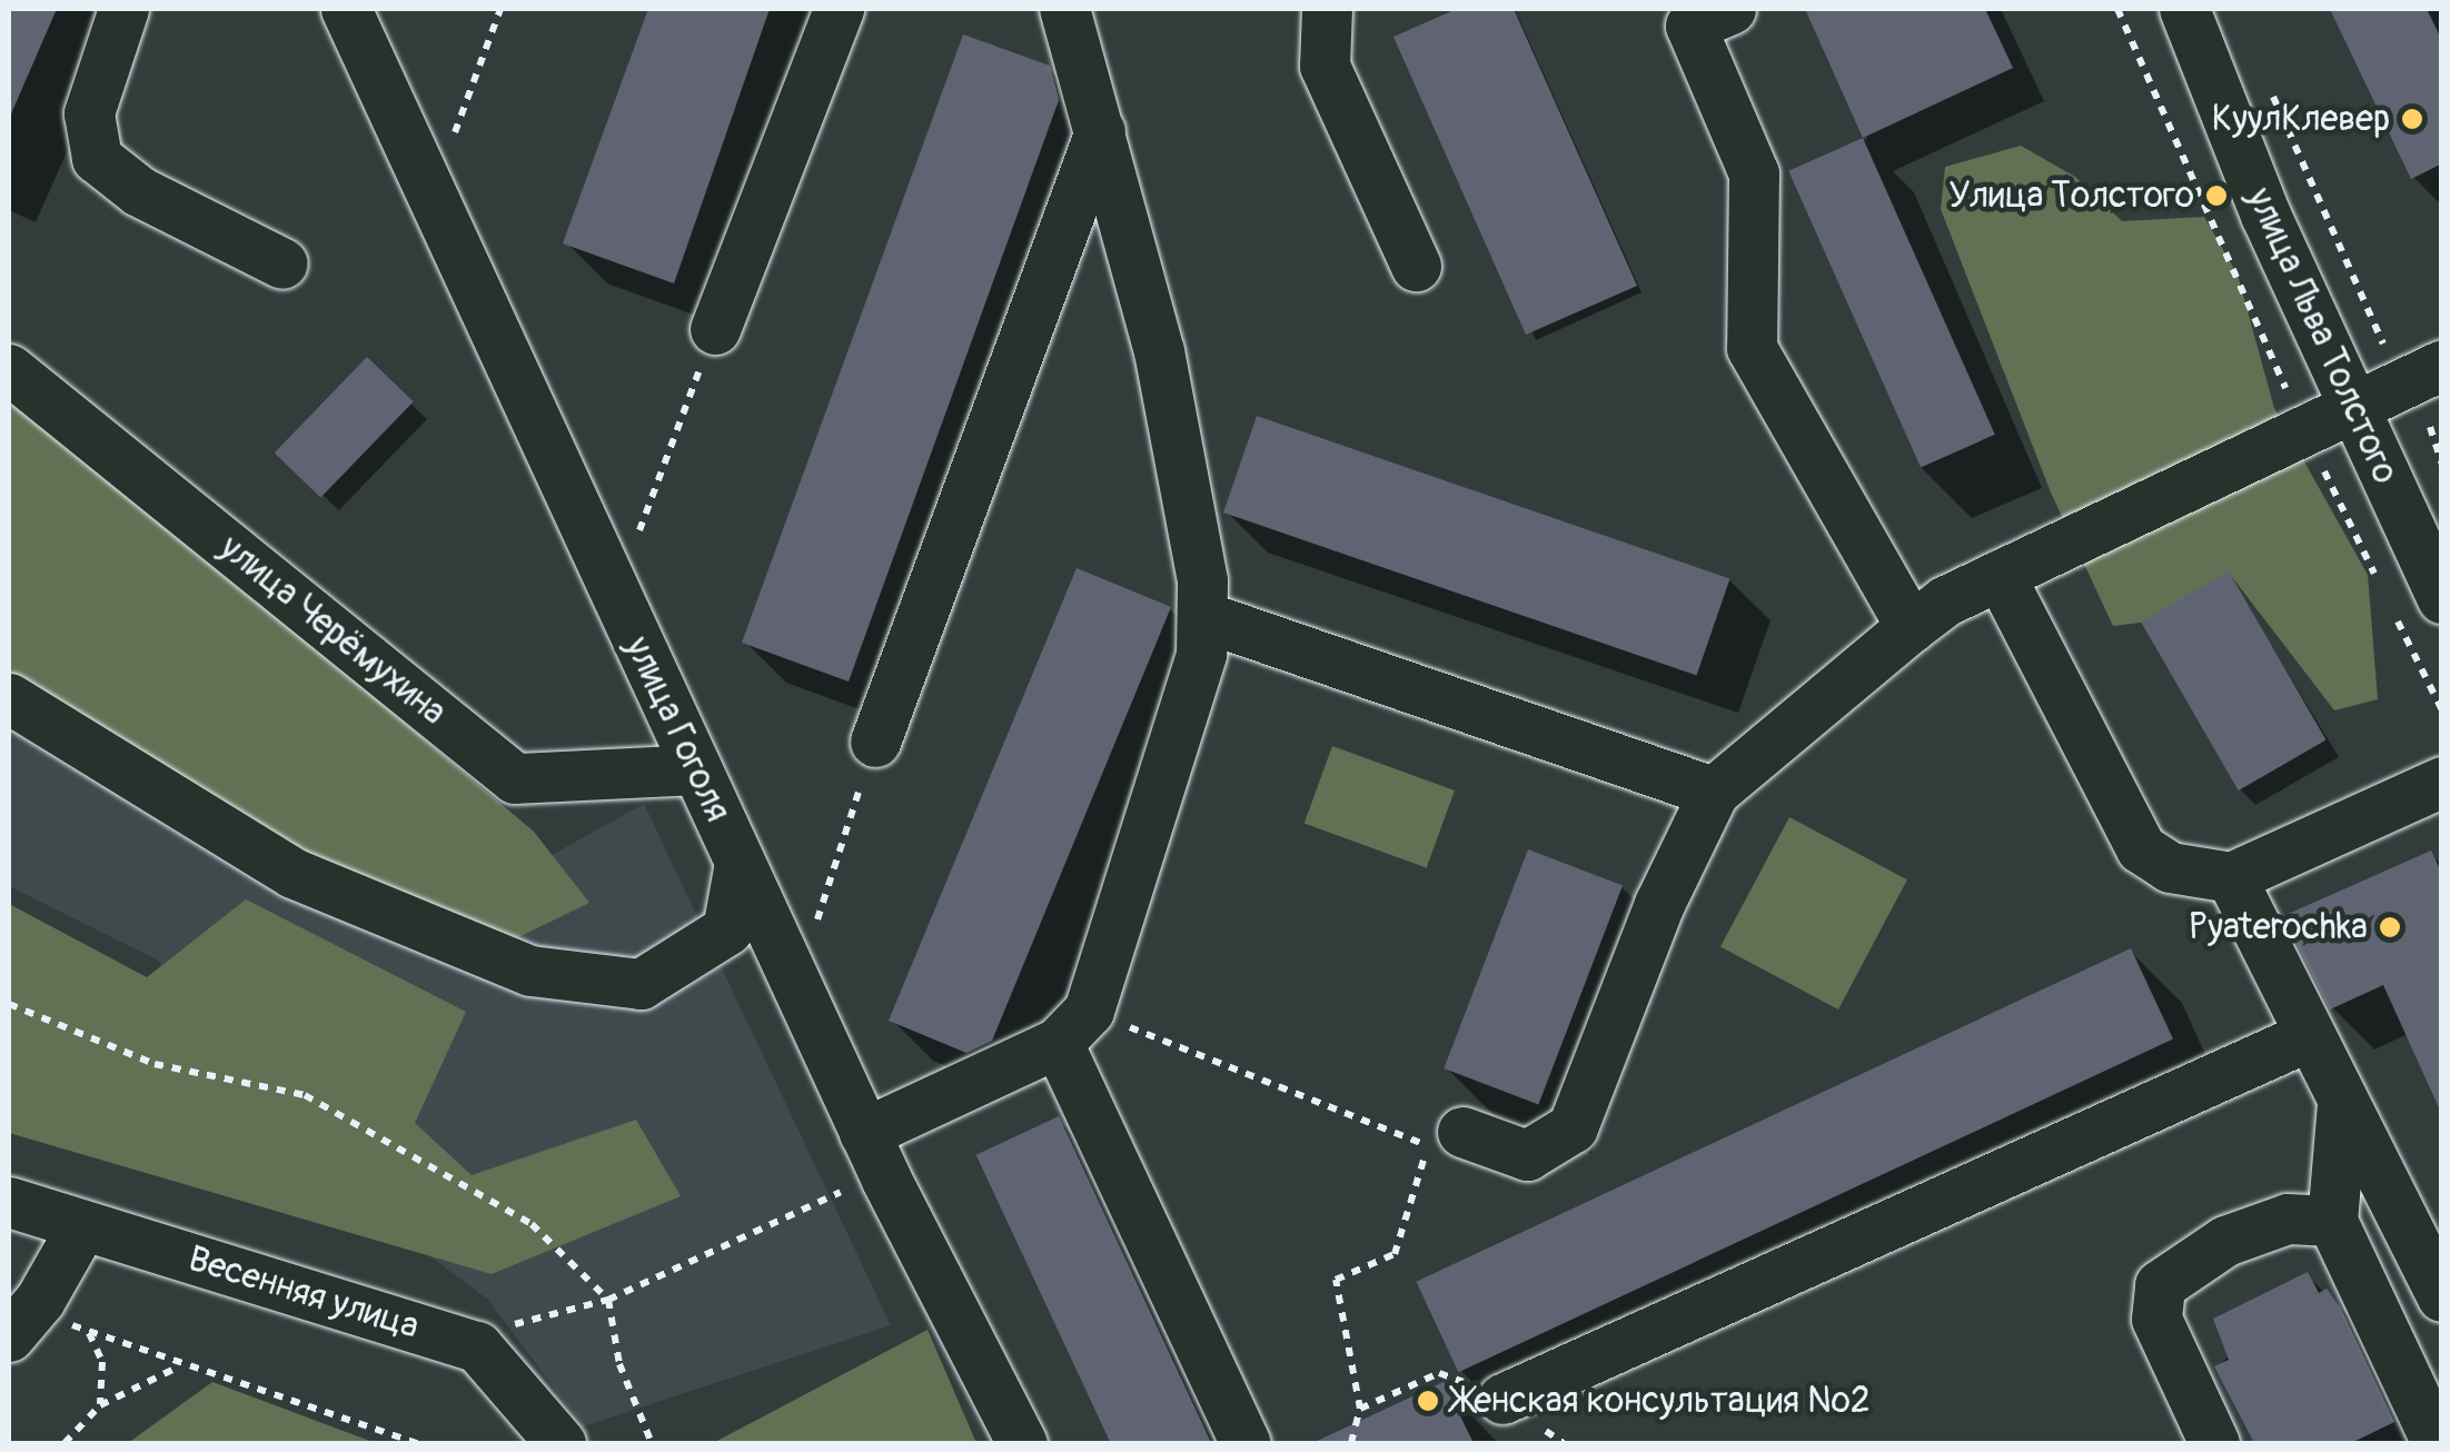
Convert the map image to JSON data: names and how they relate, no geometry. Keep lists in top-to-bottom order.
{
  "streets": {
    "street": [
      "улица Льва Толстого",
      "улица Черёмухина",
      "улица Гоголя",
      "Весенняя улица"
    ]
  },
  "crossings": [
    ["улица Черёмухина", "улица Гоголя"]
  ],
  "places": [
    "КуулКлевер",
    "Улица Толстого",
    "Pyaterochka",
    "Женская консультация №2"
  ]
}
